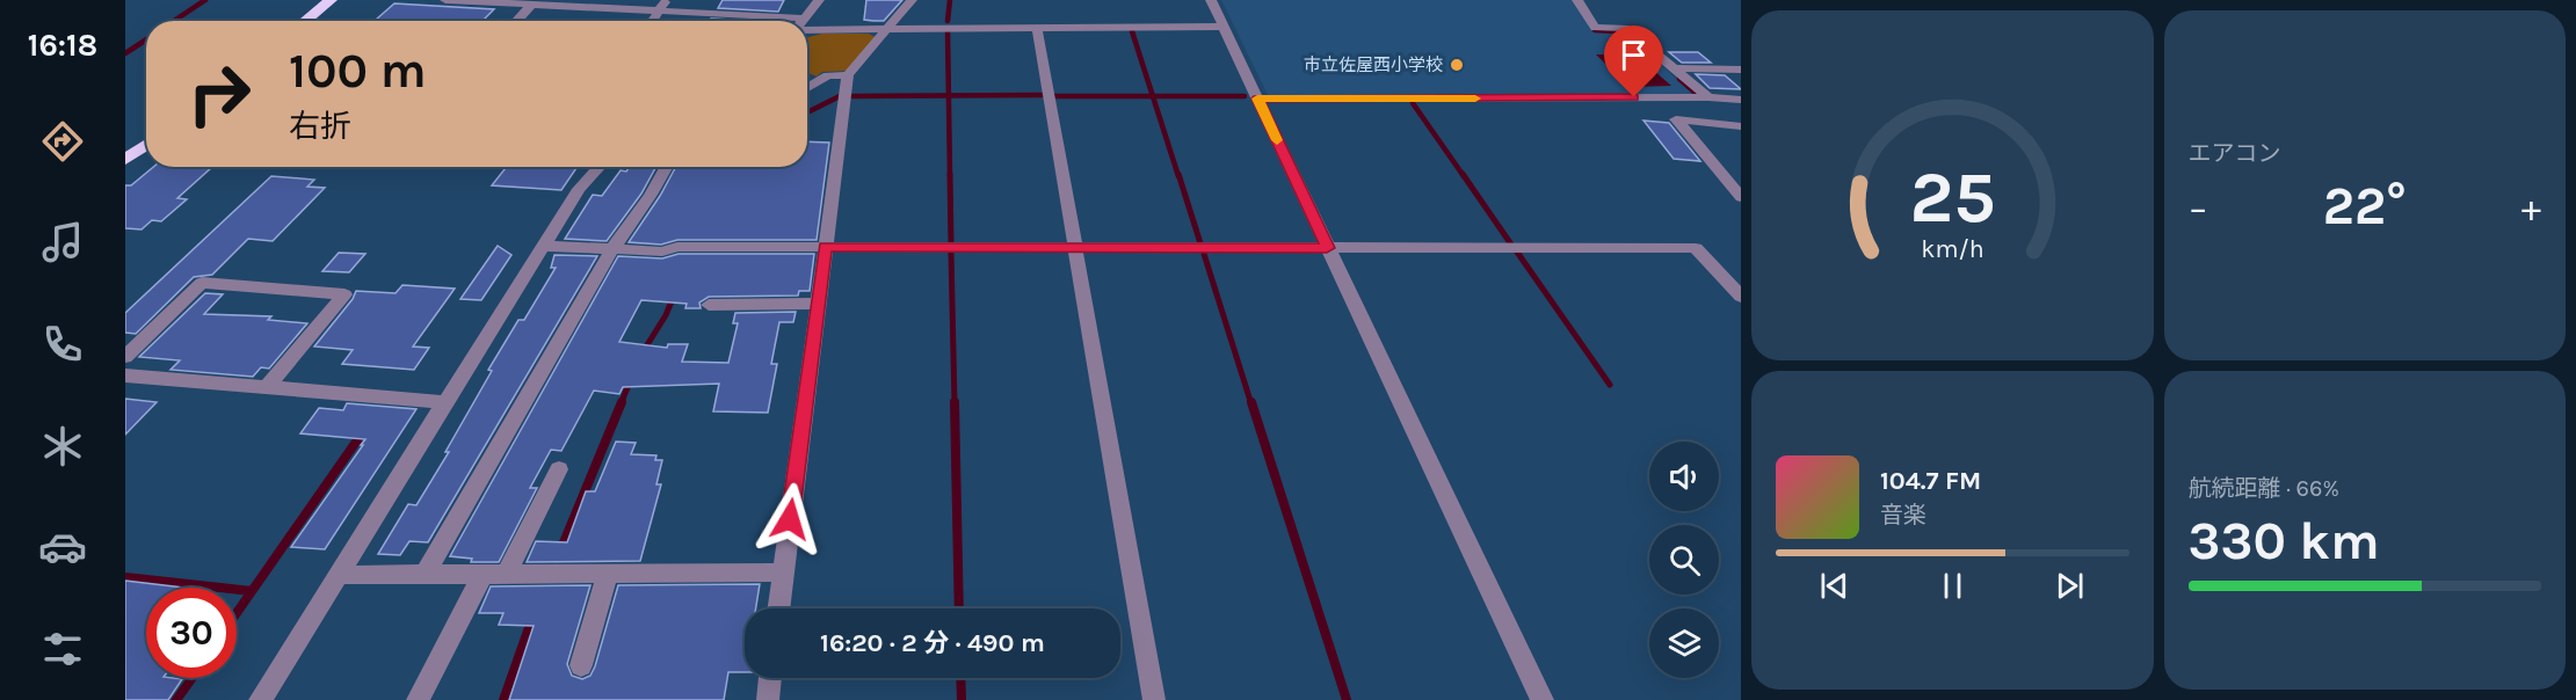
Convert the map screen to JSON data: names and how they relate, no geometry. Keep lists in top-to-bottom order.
{
  "places": ["市立佐屋西小学校"],
  "page": {
    "tabs": "16:18",
    "tile": [
      "エアコン",
      ["航続距離 · 66%", "330 km"]
    ],
    "turn": ["100 m", "右折"],
    "heat": ["−", "22°", "+"],
    "song": ["104.7 FM", "音楽"],
    "limit": "30",
    "trip": "16:20 · 2 分 · 490 m",
    "gauge": ["25", "km/h"]
  }
}
